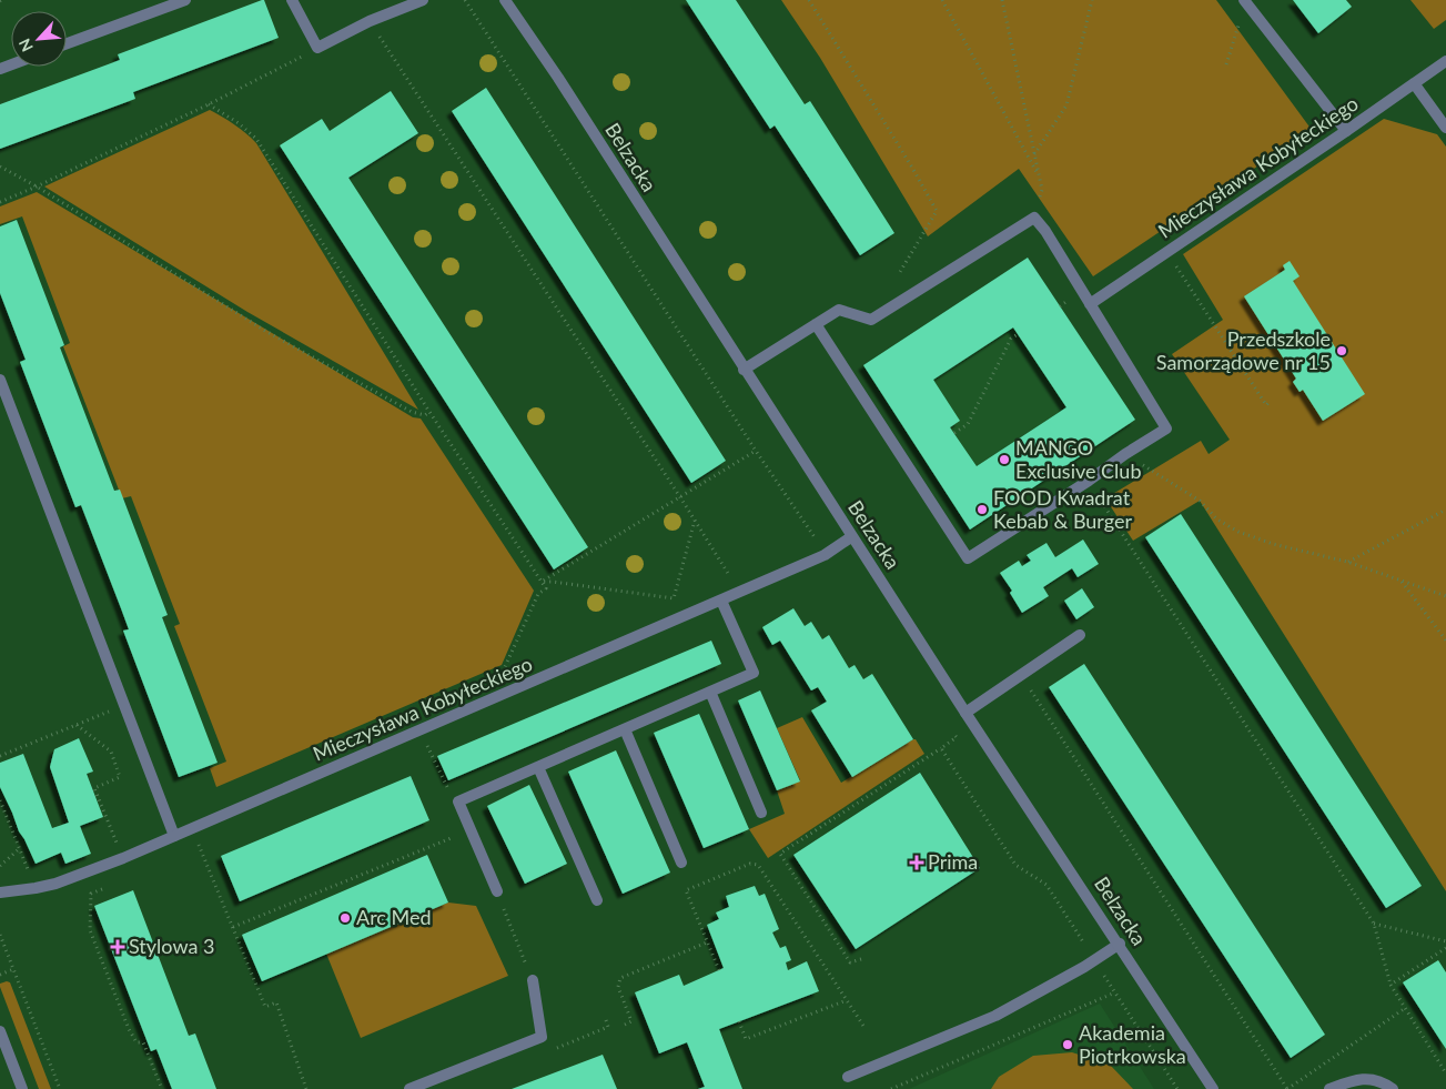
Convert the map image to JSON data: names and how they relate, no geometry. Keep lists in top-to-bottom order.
{
  "streets": {
    "street": ["Belzacka", "Mieczysława Kobyłeckiego"]
  },
  "crossings": [
    ["Belzacka", "Mieczysława Kobyłeckiego"]
  ],
  "places": {
    "other": [
      "Przedszkole Samorządowe nr 15",
      "MANGO Exclusive Club",
      "FOOD Kwadrat Kebab & Burger",
      "Arc Med",
      "Akademia Piotrkowska"
    ],
    "health": ["Prima", "Stylowa 3"]
  },
  "north": "bottom left"
}
